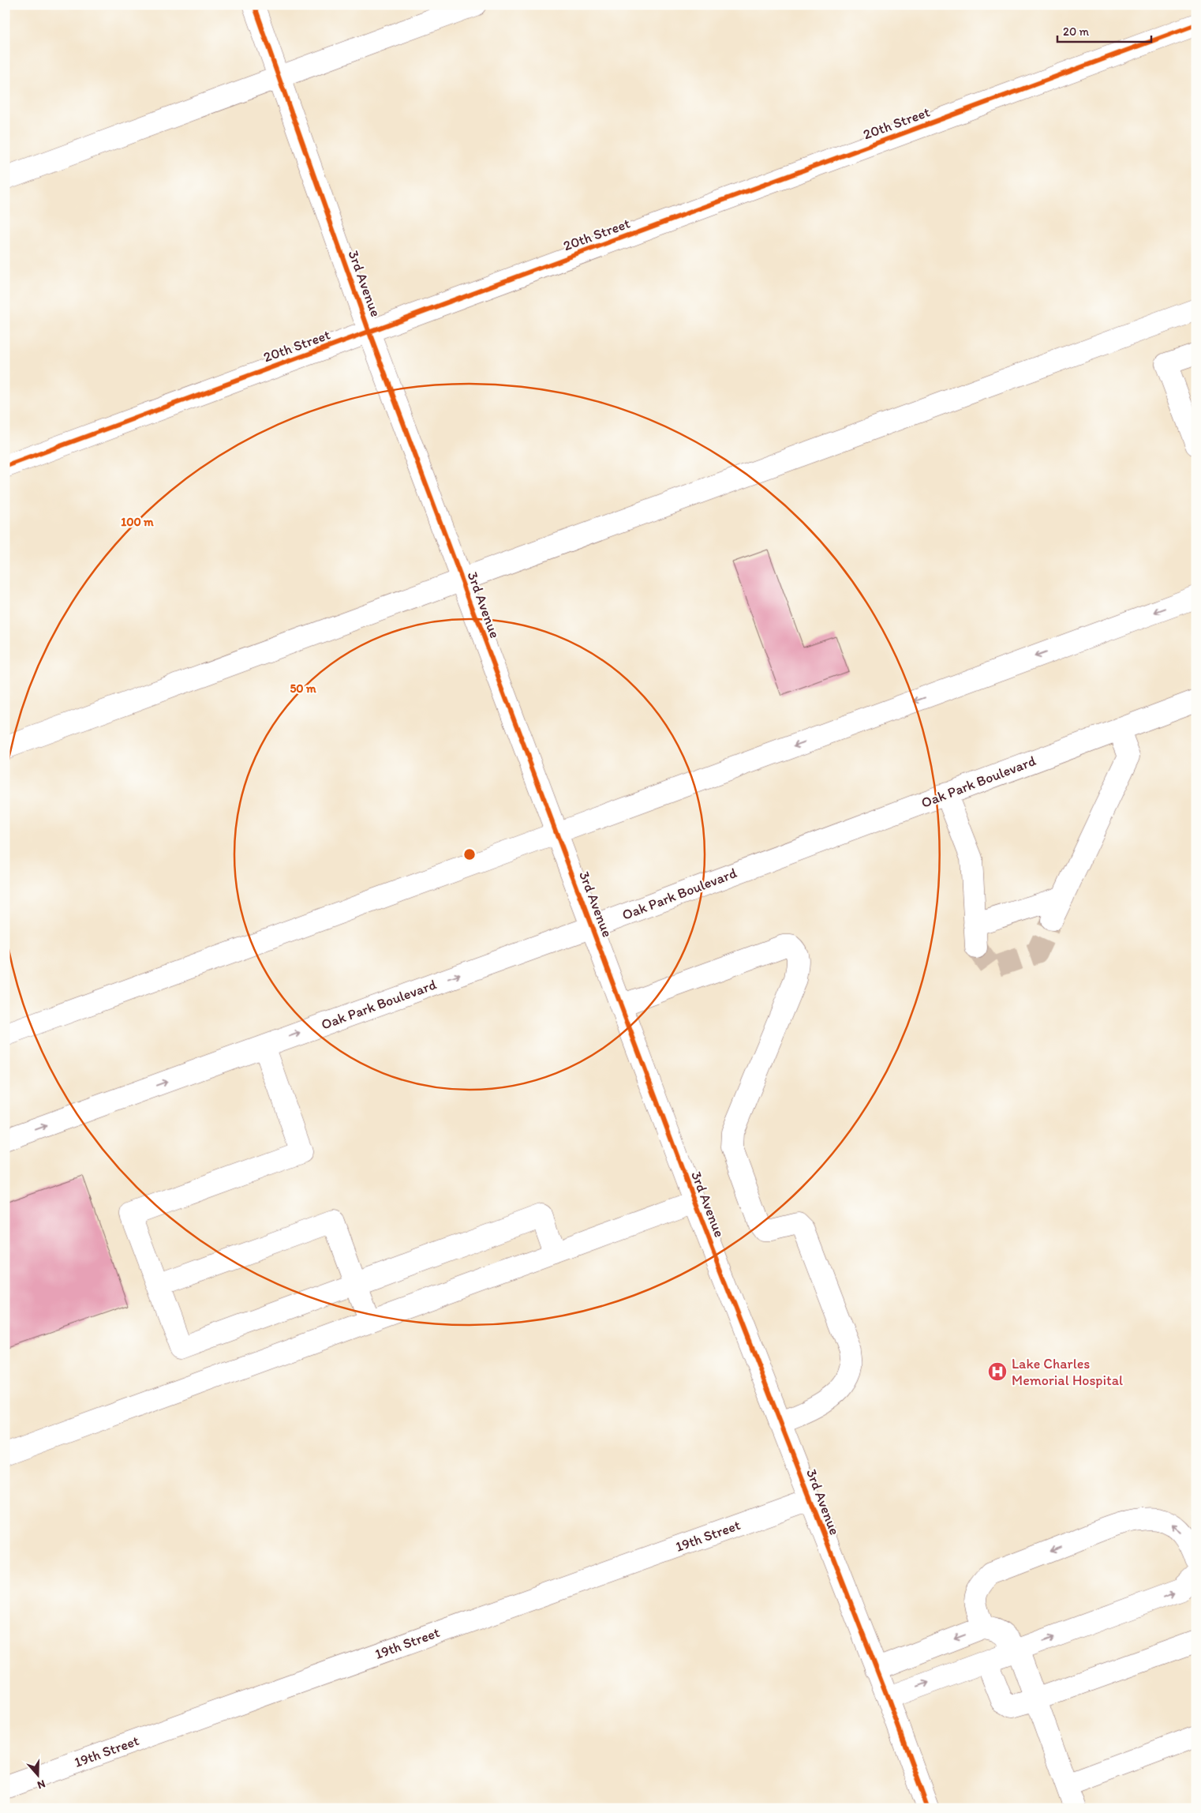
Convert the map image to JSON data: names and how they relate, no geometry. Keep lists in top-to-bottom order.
{
  "streets": {
    "street": [
      "20th Street",
      "3rd Avenue",
      "Oak Park Boulevard",
      "19th Street"
    ]
  },
  "crossings": [
    ["20th Street", "3rd Avenue"],
    ["3rd Avenue", "Oak Park Boulevard"],
    ["3rd Avenue", "19th Street"]
  ],
  "places": {
    "hospital": ["Lake Charles Memorial Hospital"]
  },
  "scale_bar": "20 m",
  "north": "bottom",
  "rings": ["100 m", "50 m"]
}
